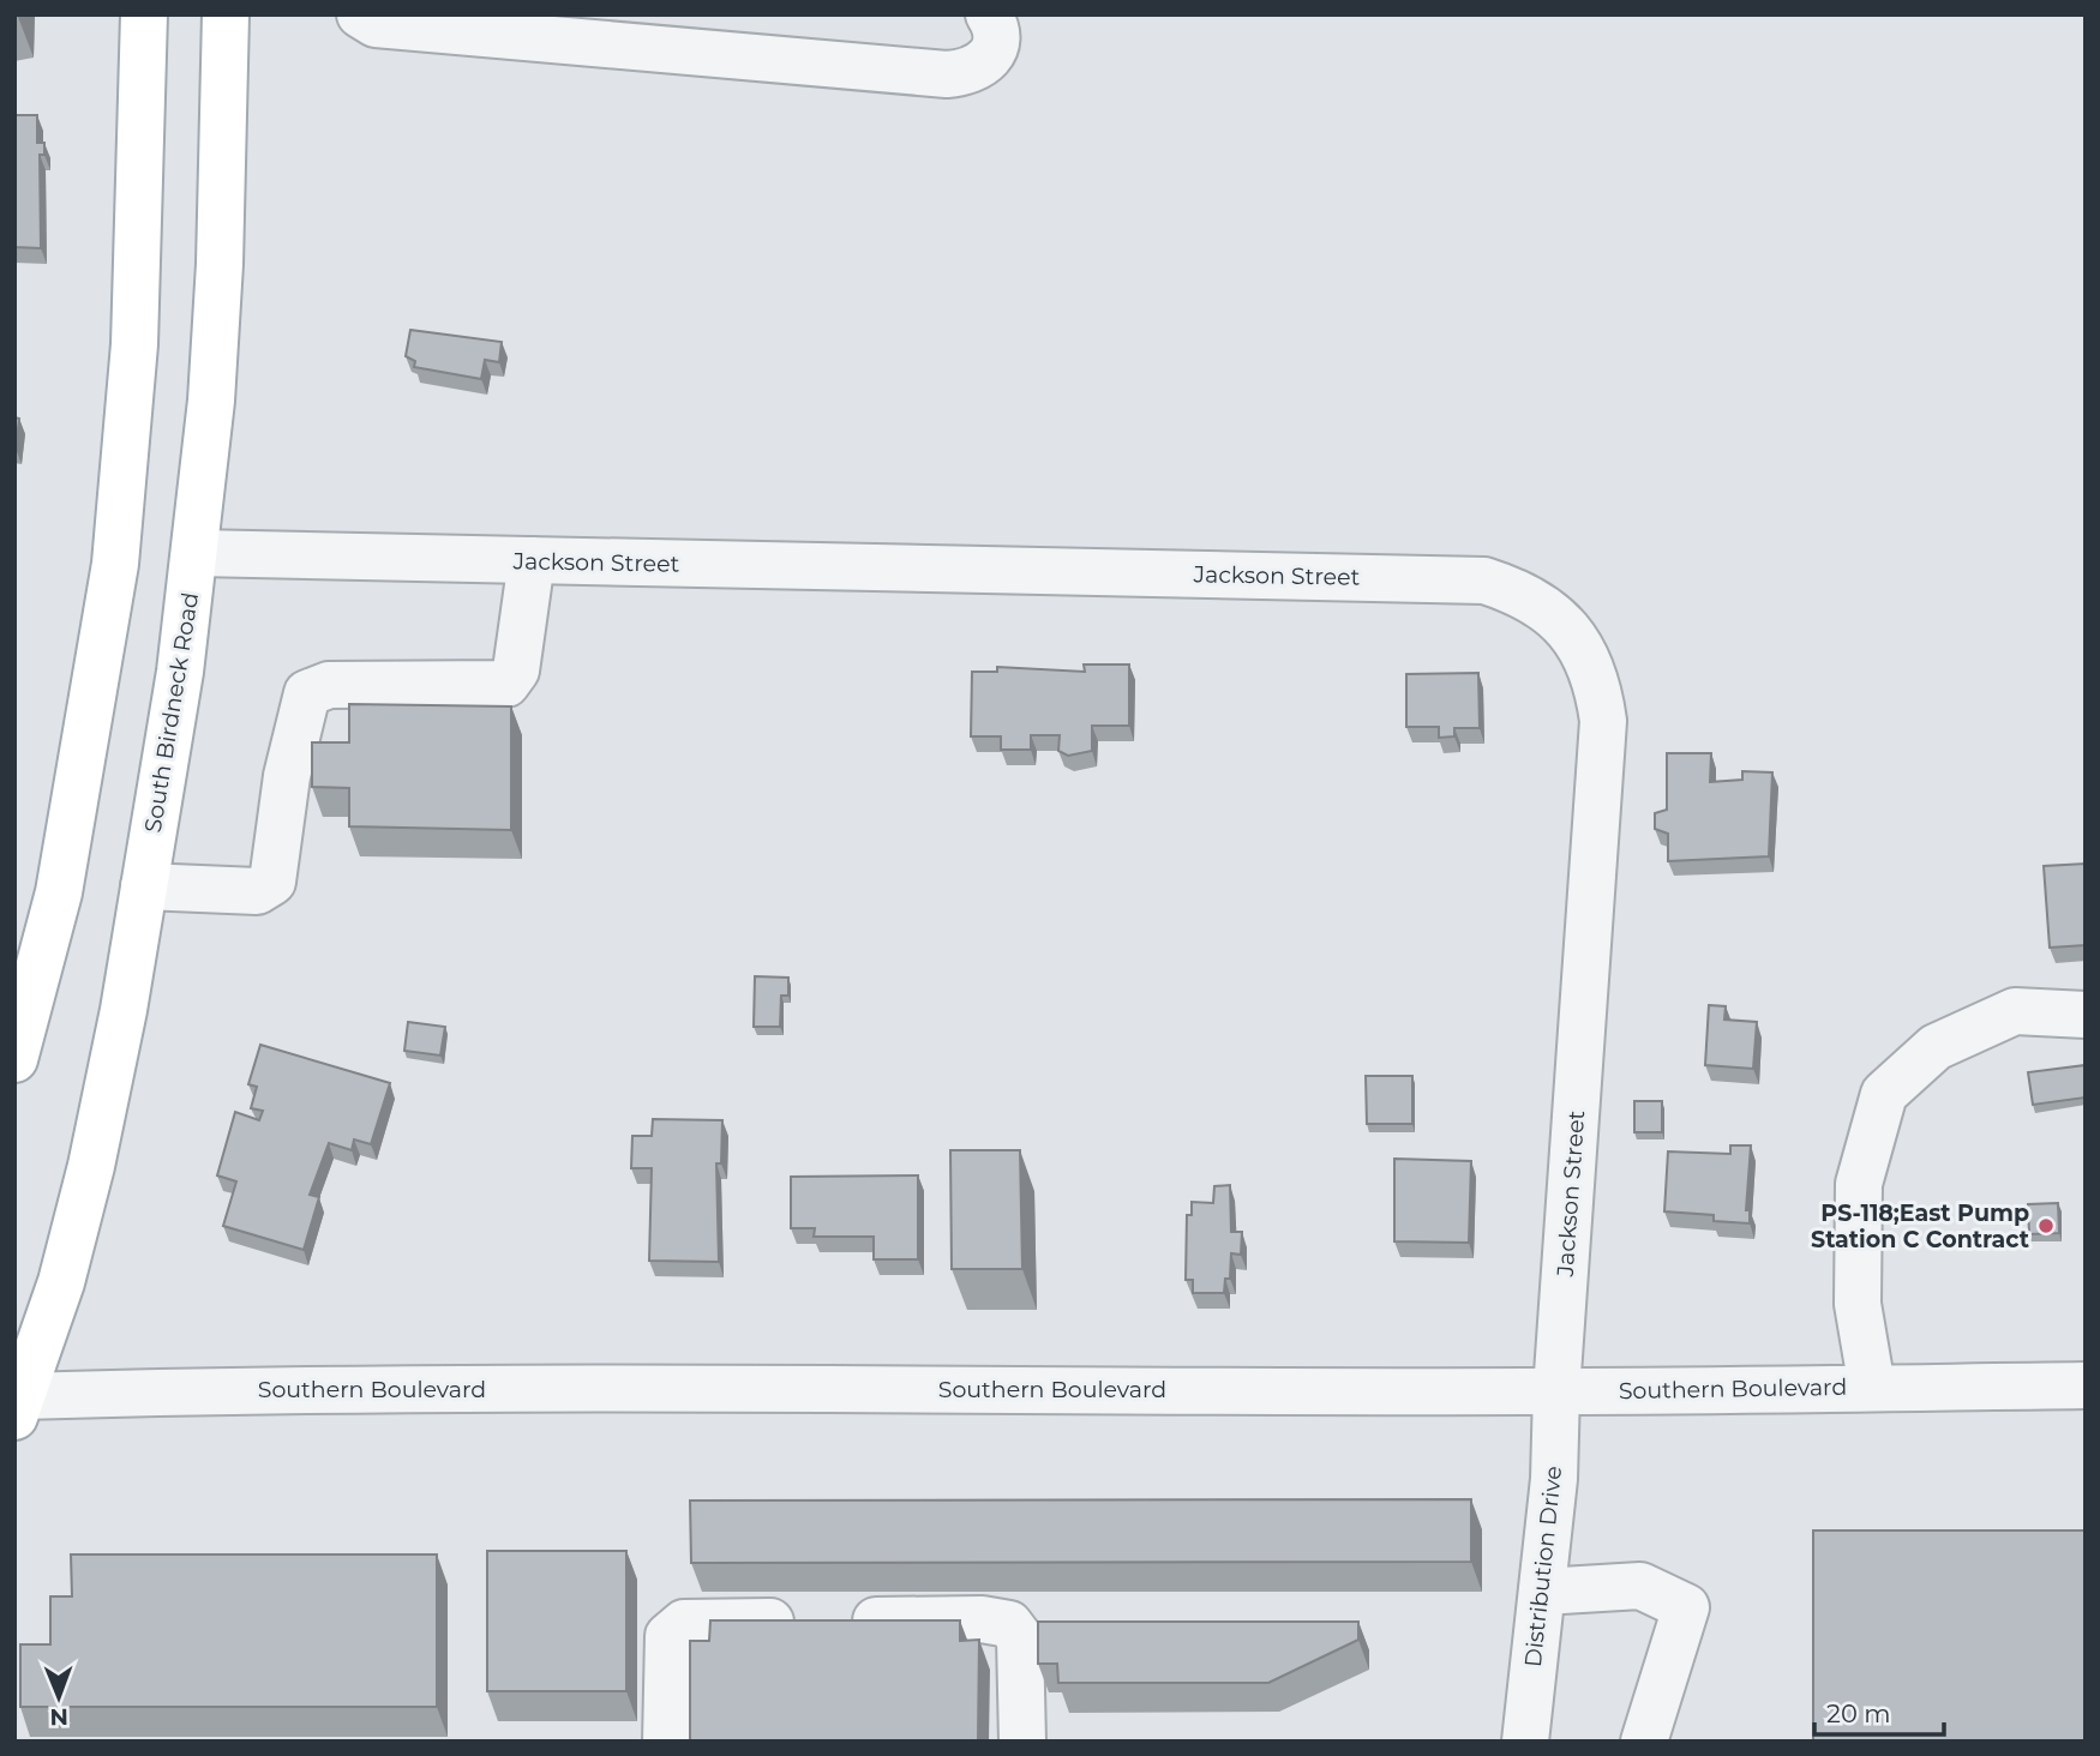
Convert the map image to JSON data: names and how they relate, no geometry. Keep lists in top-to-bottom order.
{
  "streets": {
    "main road": ["South Birdneck Road"],
    "street": ["Jackson Street", "Southern Boulevard", "Distribution Drive"]
  },
  "crossings": [
    ["Jackson Street", "South Birdneck Road"],
    ["Jackson Street", "Southern Boulevard"],
    ["Jackson Street", "Distribution Drive"],
    ["South Birdneck Road", "Southern Boulevard"],
    ["Southern Boulevard", "Distribution Drive"]
  ],
  "places": ["PS-118;East Pump Station C Contract"],
  "scale_bar": "20 m",
  "north": "bottom"
}
